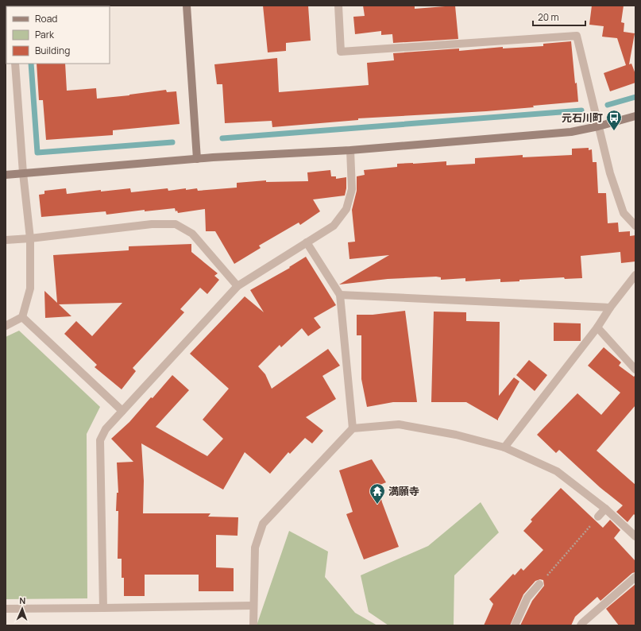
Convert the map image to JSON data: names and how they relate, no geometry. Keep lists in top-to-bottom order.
{
  "places": {
    "bus stop": ["元石川町"],
    "temple": ["満願寺"]
  },
  "legend": ["Road", "Park", "Building"],
  "scale_bar": "20 m",
  "north": "top"
}
